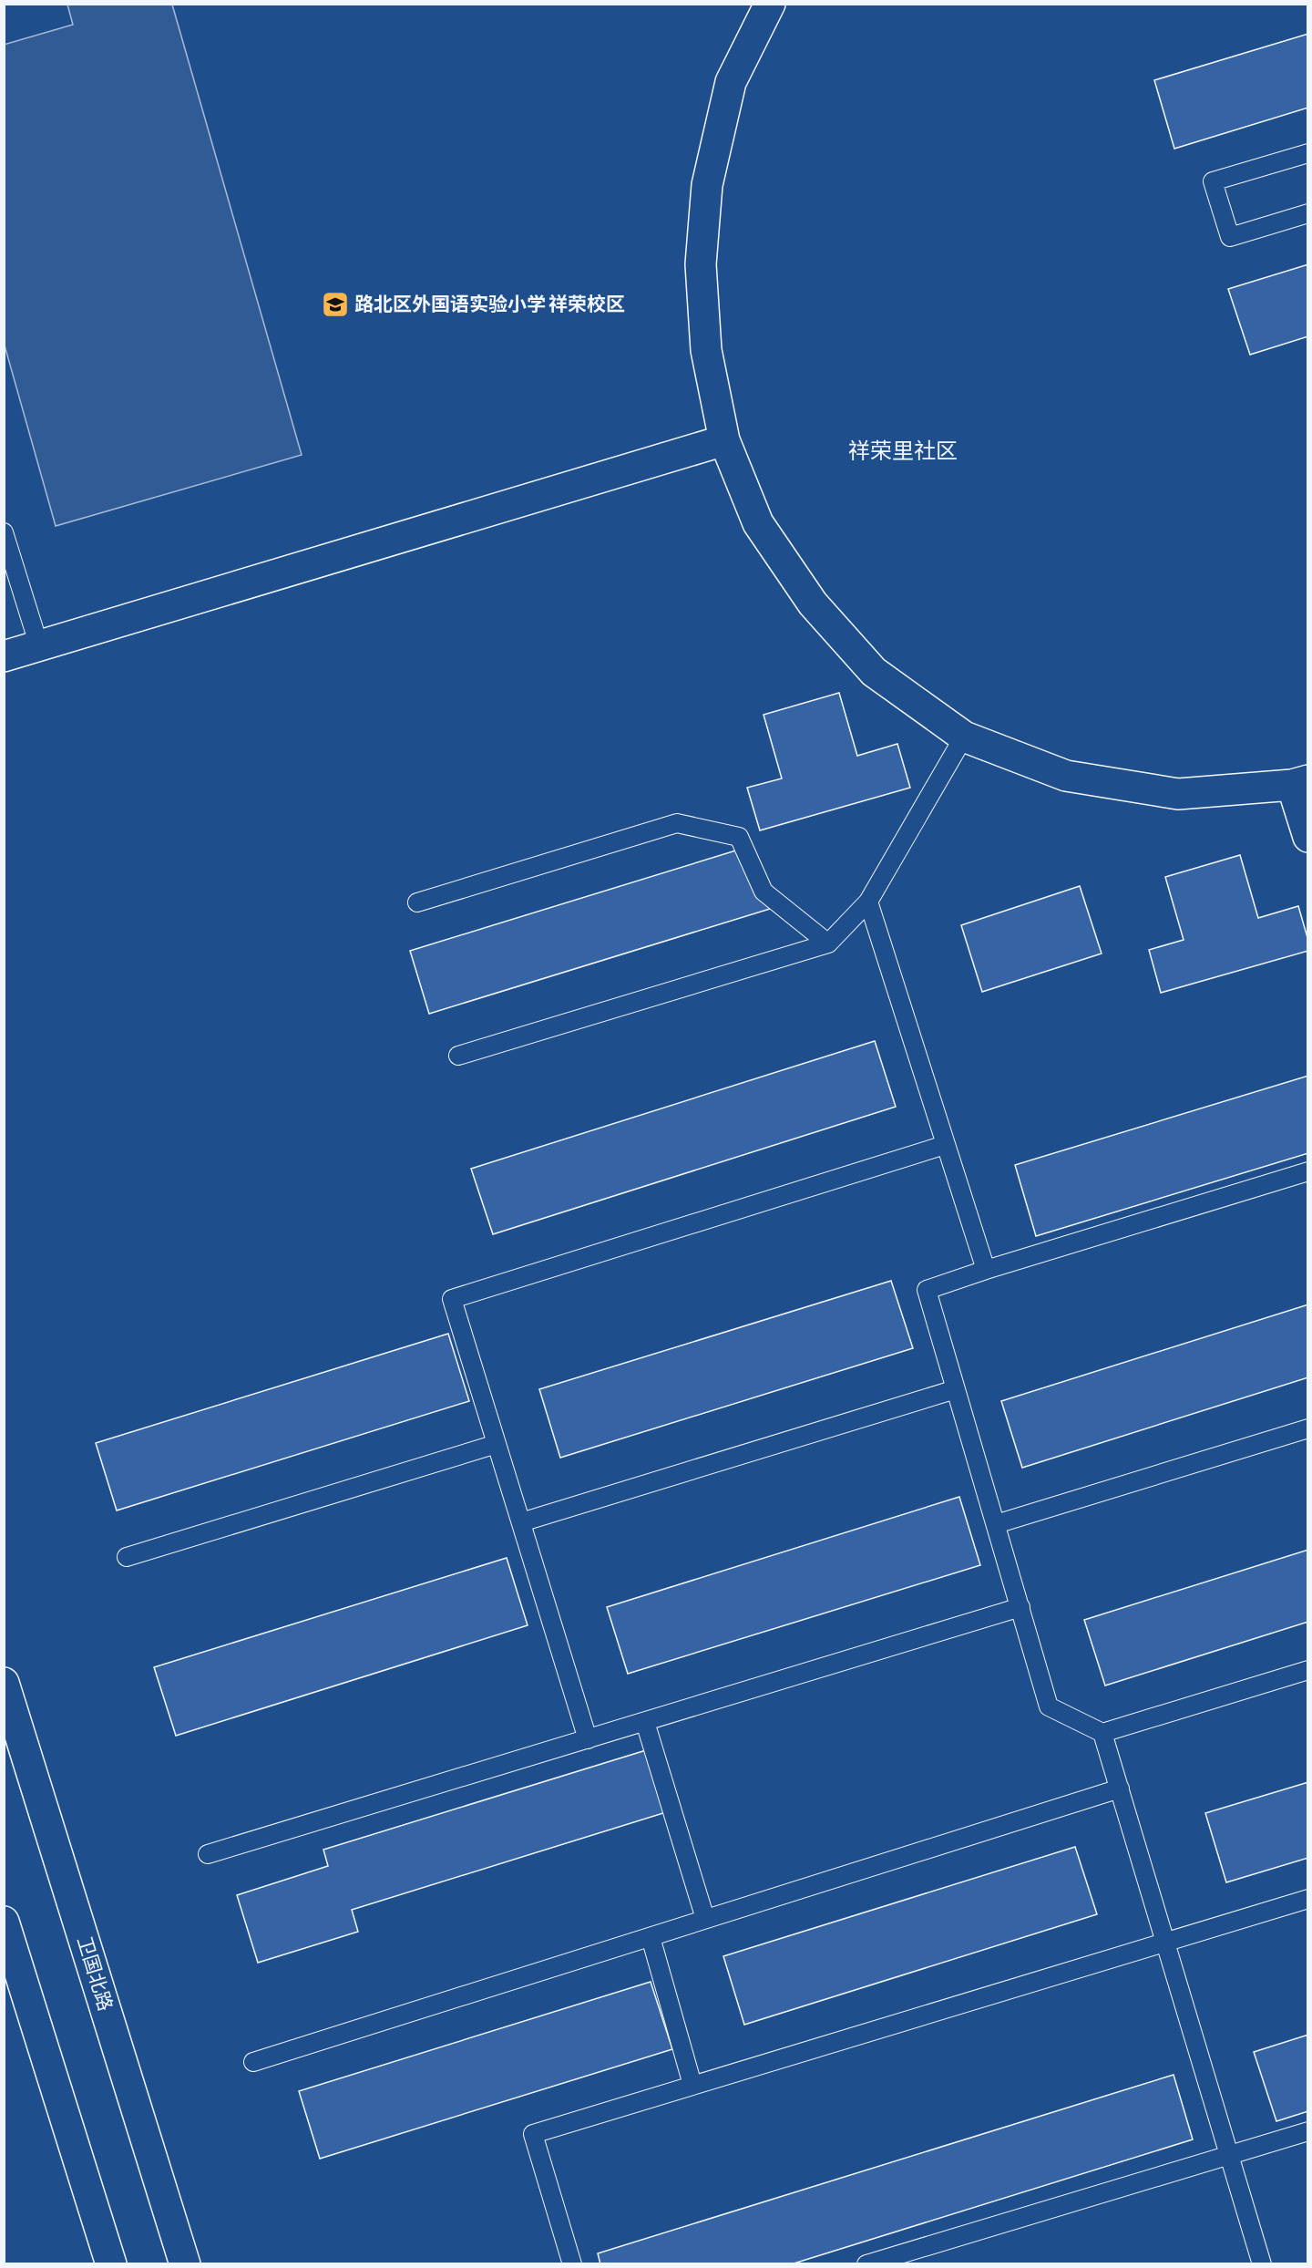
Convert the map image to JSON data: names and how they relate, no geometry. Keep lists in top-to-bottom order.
{
  "streets": {
    "street": ["卫国北路"]
  },
  "districts": ["祥荣里社区"],
  "places": {
    "school or university": ["路北区外国语实验小学 祥荣校区"]
  }
}
